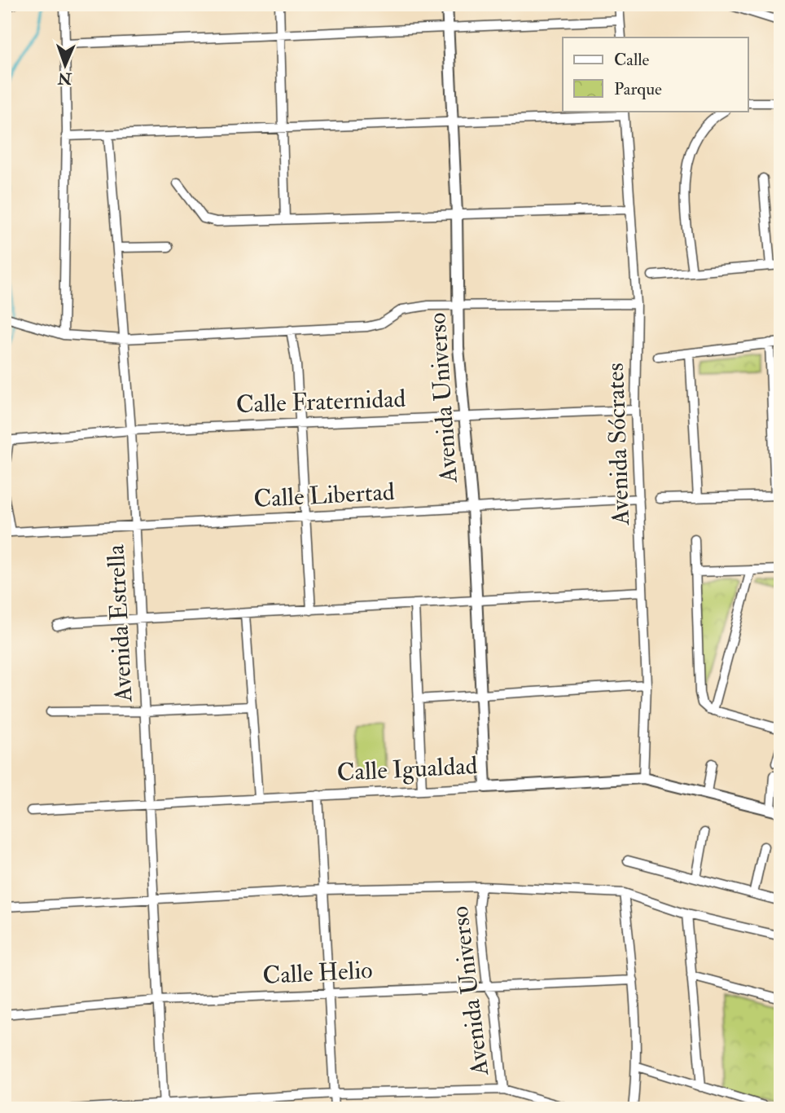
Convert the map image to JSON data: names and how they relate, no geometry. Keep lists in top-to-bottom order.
{
  "streets": {
    "street": [
      "Avenida Universo",
      "Calle Fraternidad",
      "Avenida Sócrates",
      "Calle Libertad",
      "Avenida Estrella",
      "Calle Igualdad",
      "Calle Helio"
    ]
  },
  "crossings": [
    ["Avenida Universo", "Calle Fraternidad"],
    ["Avenida Universo", "Calle Libertad"],
    ["Avenida Universo", "Calle Igualdad"],
    ["Avenida Universo", "Calle Helio"],
    ["Calle Fraternidad", "Avenida Sócrates"],
    ["Calle Fraternidad", "Avenida Estrella"],
    ["Avenida Sócrates", "Calle Libertad"],
    ["Avenida Sócrates", "Calle Igualdad"],
    ["Calle Libertad", "Avenida Estrella"],
    ["Avenida Estrella", "Calle Igualdad"],
    ["Avenida Estrella", "Calle Helio"]
  ],
  "legend": ["Calle", "Parque"],
  "north": "bottom"
}
